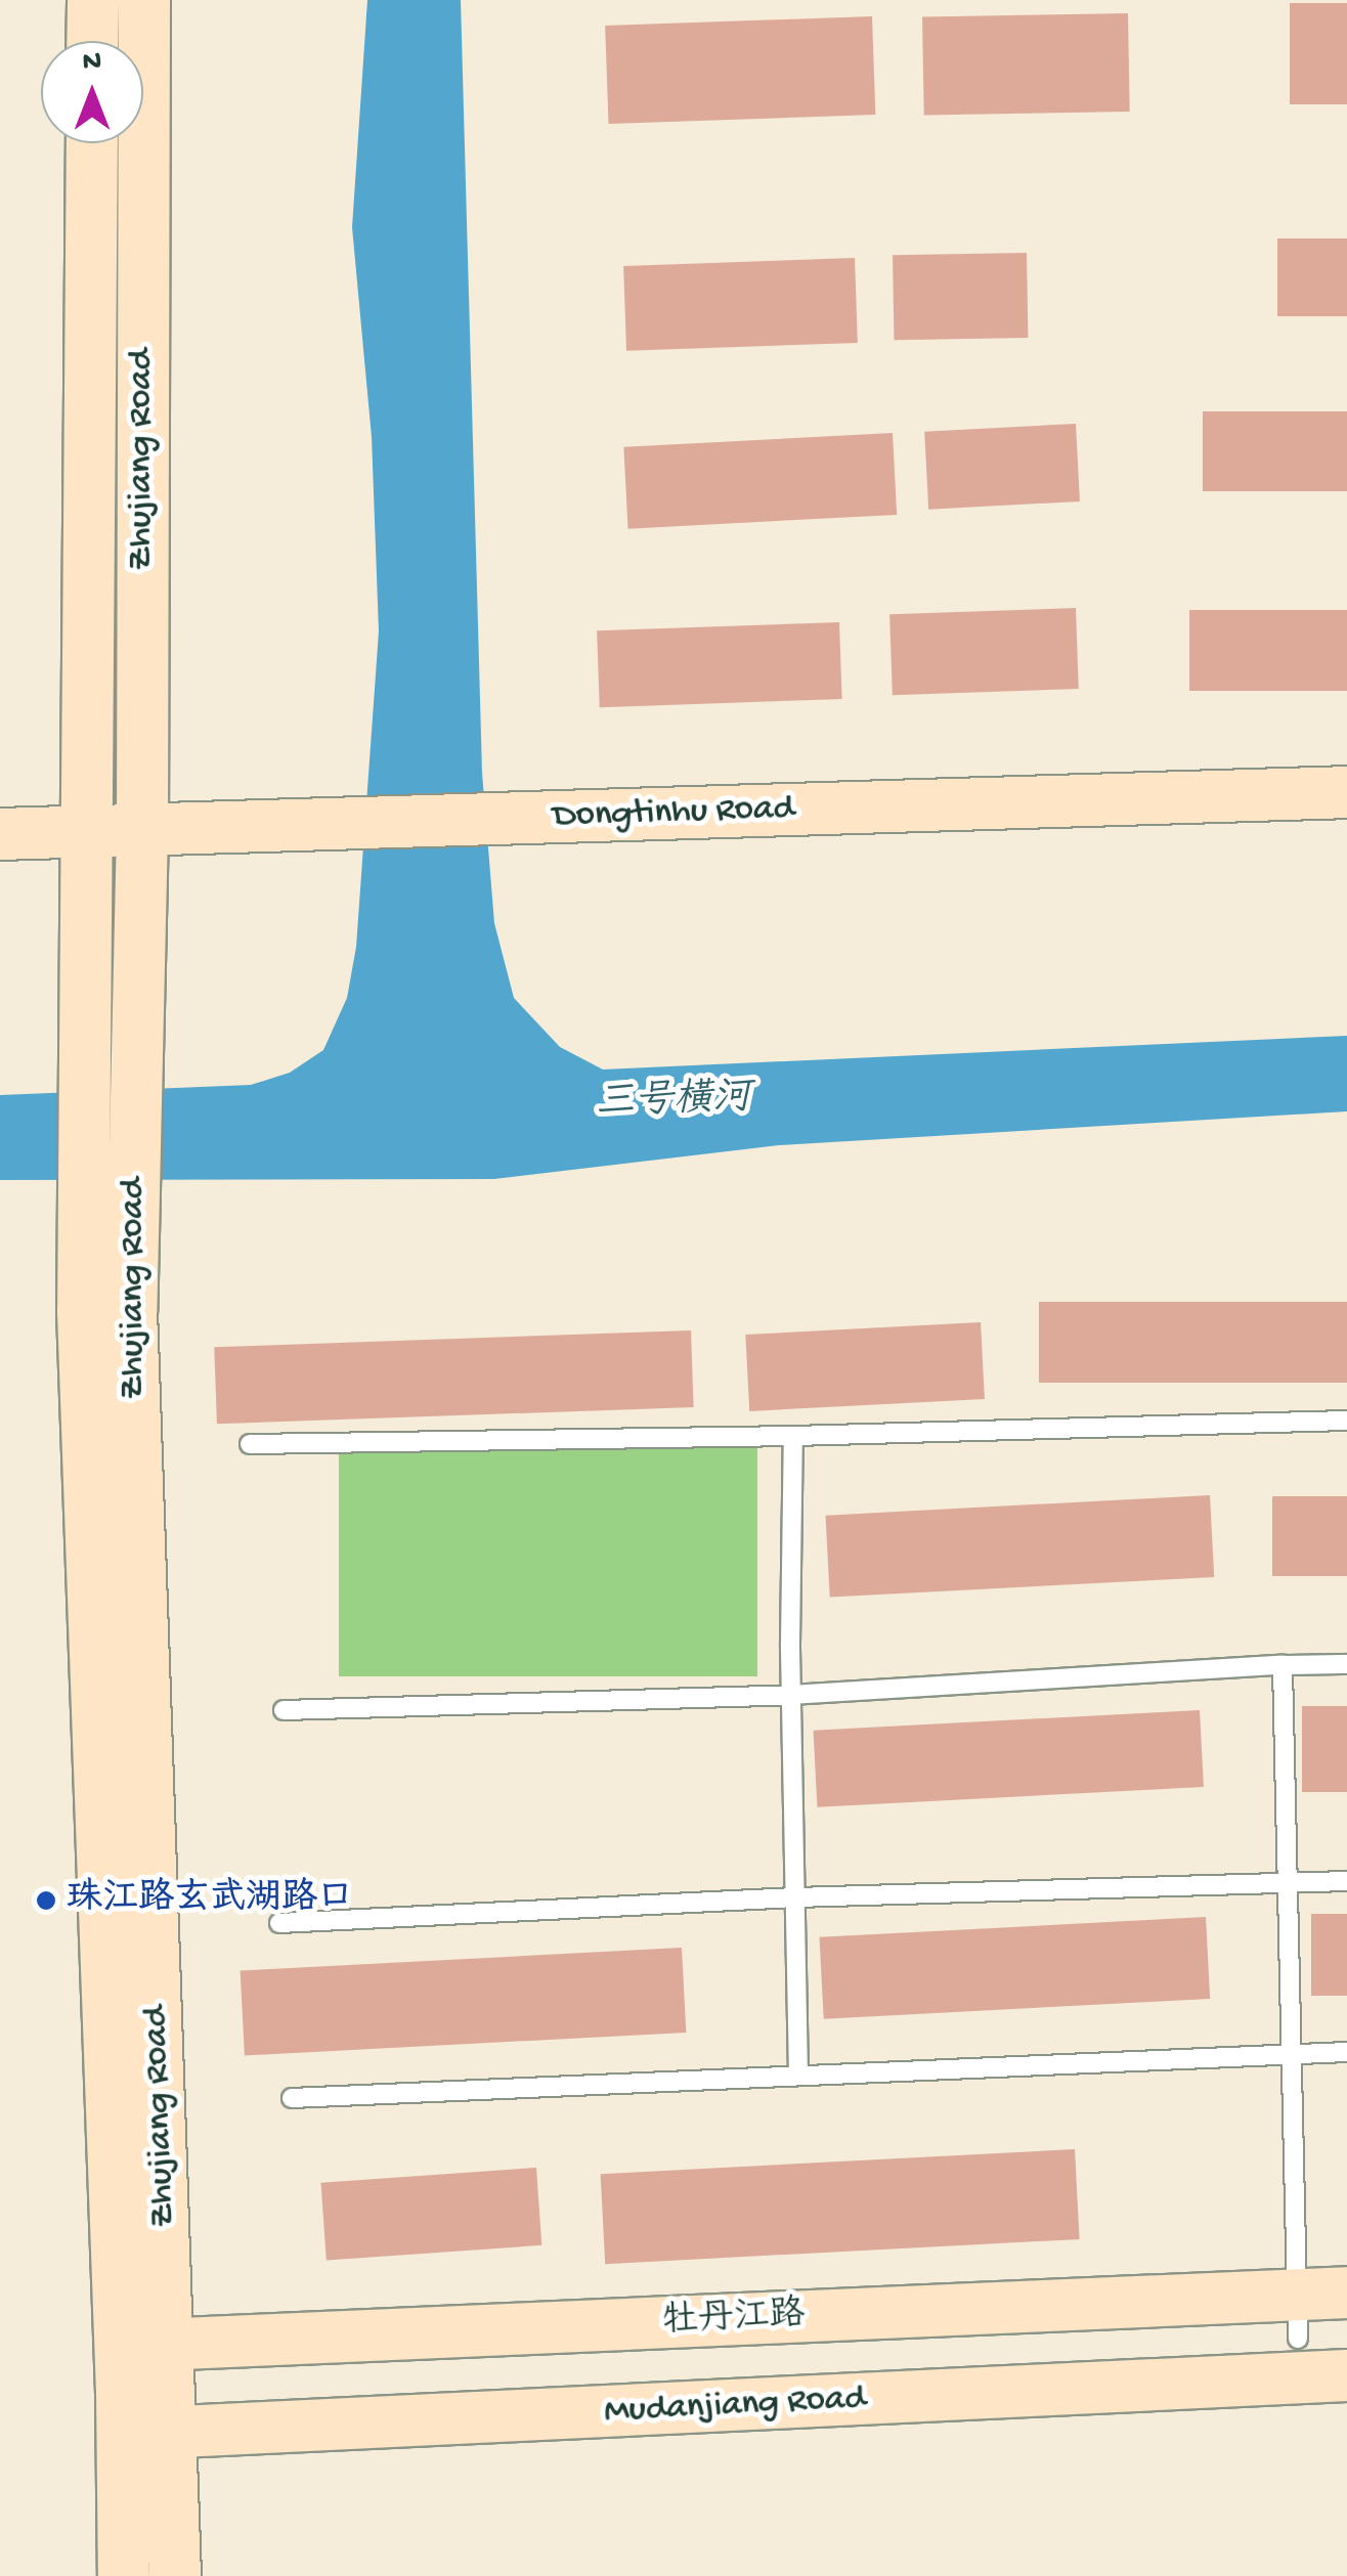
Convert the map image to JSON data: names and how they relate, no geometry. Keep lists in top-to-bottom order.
{
  "streets": {
    "street": [
      "Zhujiang Road",
      "Dongtinhu Road",
      "牡丹江路",
      "Mudanjiang Road"
    ]
  },
  "crossings": [
    ["Zhujiang Road", "Dongtinhu Road"],
    ["Zhujiang Road", "牡丹江路"],
    ["Zhujiang Road", "Mudanjiang Road"]
  ],
  "water": ["三号横河"],
  "places": ["珠江路玄武湖路口"],
  "north": "top"
}
